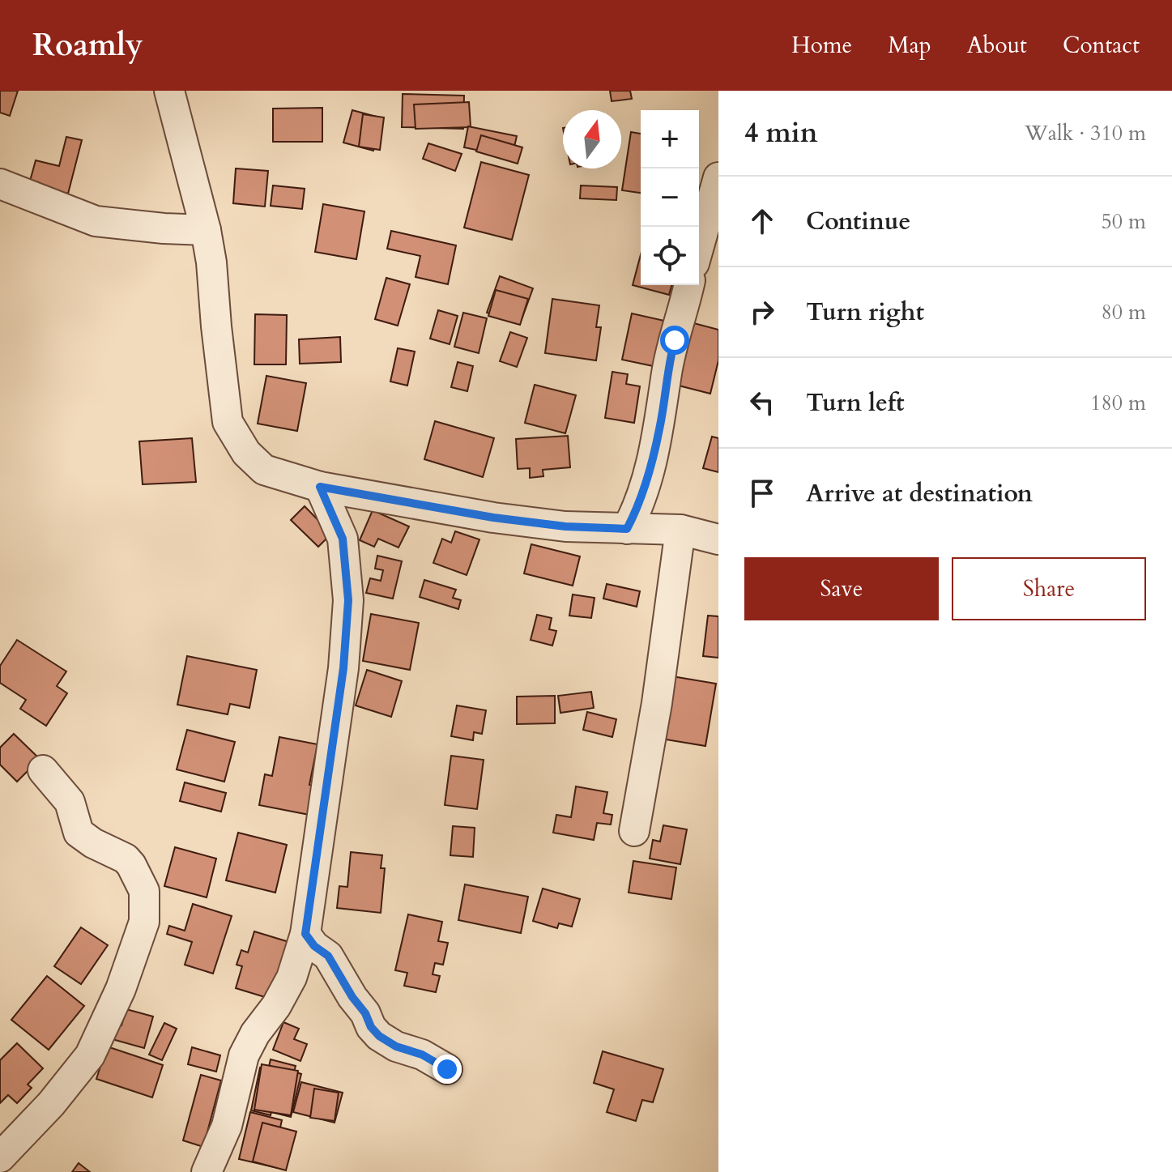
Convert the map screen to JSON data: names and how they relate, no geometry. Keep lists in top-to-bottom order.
{
  "north": "top",
  "page": {
    "header": "Roamly",
    "nav": [
      "Home",
      "Map",
      "About",
      "Contact"
    ],
    "heading": ["4 min", "Walk · 310 m"],
    "map_buttons": ["+", "−"],
    "list": [
      ["Continue", "50 m"],
      ["Turn right", "80 m"],
      ["Turn left", "180 m"],
      "Arrive at destination"
    ],
    "buttons": ["Save", "Share"]
  }
}
